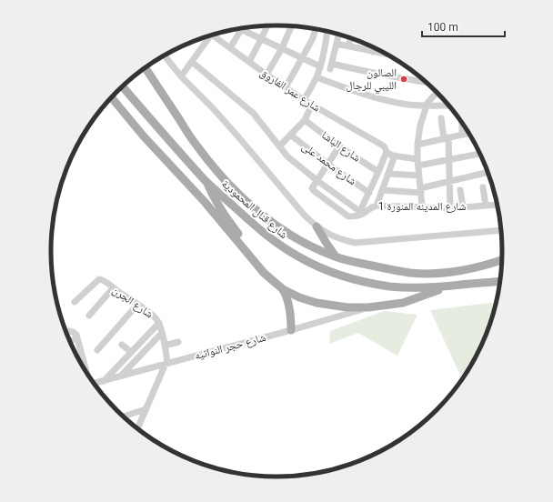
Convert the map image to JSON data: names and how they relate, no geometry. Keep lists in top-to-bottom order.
{
  "streets": {
    "main road": ["شارع قنال المحمودية"],
    "street": [
      "شارع عمر الفاروق",
      "شارع الباشا",
      "شارع محمد على",
      "شارع المدينه المنورة 1",
      "شارع الجرن",
      "شارع حجر النواتيه"
    ]
  },
  "crossings": [
    ["شارع الجرن", "شارع حجر النواتيه"]
  ],
  "places": ["الصالون الليبي للرجال"],
  "scale_bar": "100 m"
}
